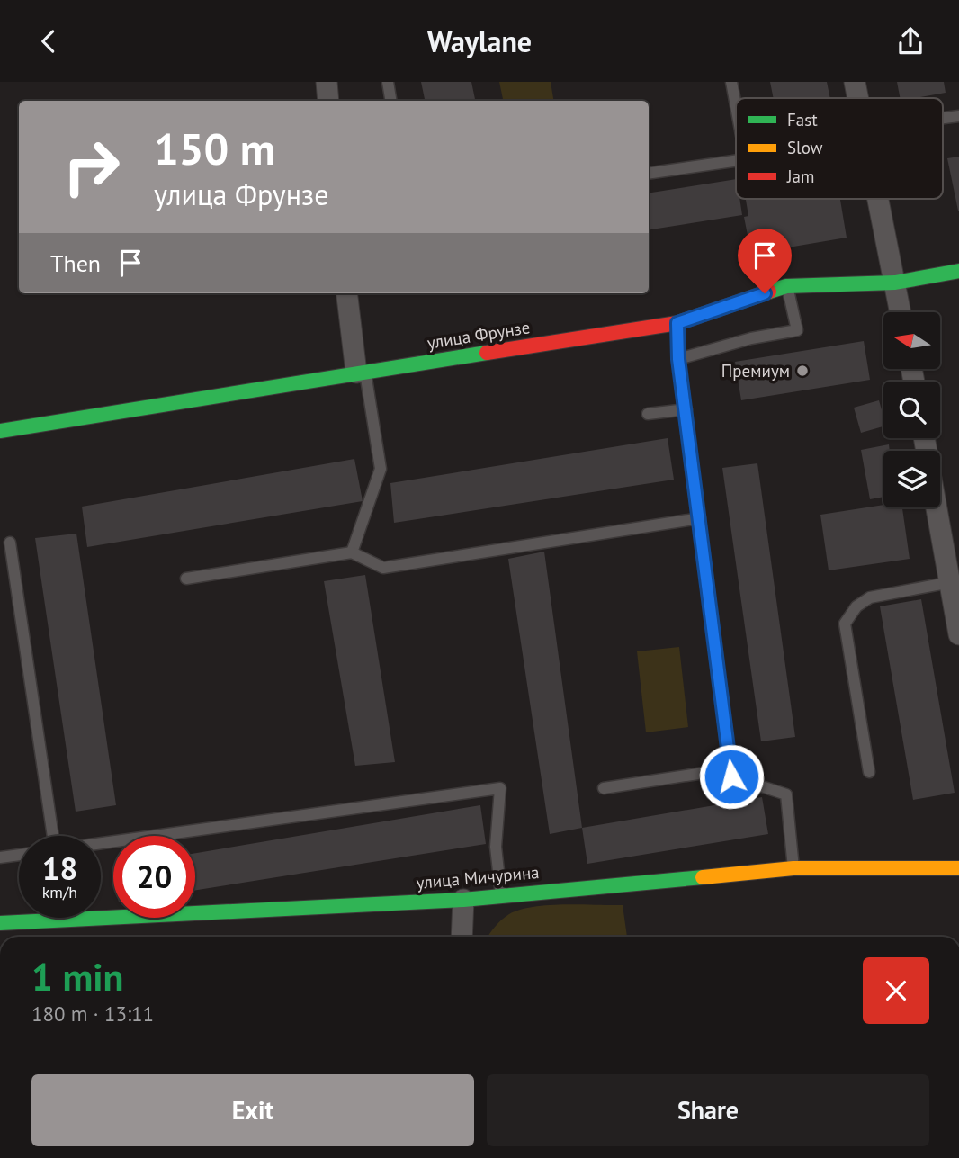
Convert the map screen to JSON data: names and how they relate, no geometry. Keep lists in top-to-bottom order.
{
  "streets": {
    "street": ["улица Фрунзе", "улица Мичурина"]
  },
  "places": ["Премиум"],
  "legend": ["Fast", "Slow", "Jam"],
  "north": "left",
  "page": {
    "header": "Waylane",
    "turn": ["150 m", "улица Фрунзе"],
    "then": "Then",
    "speed": "18 km/h",
    "limit": "20",
    "heading": ["1 min", "180 m · 13:11"],
    "buttons": ["Exit", "Share"]
  }
}
